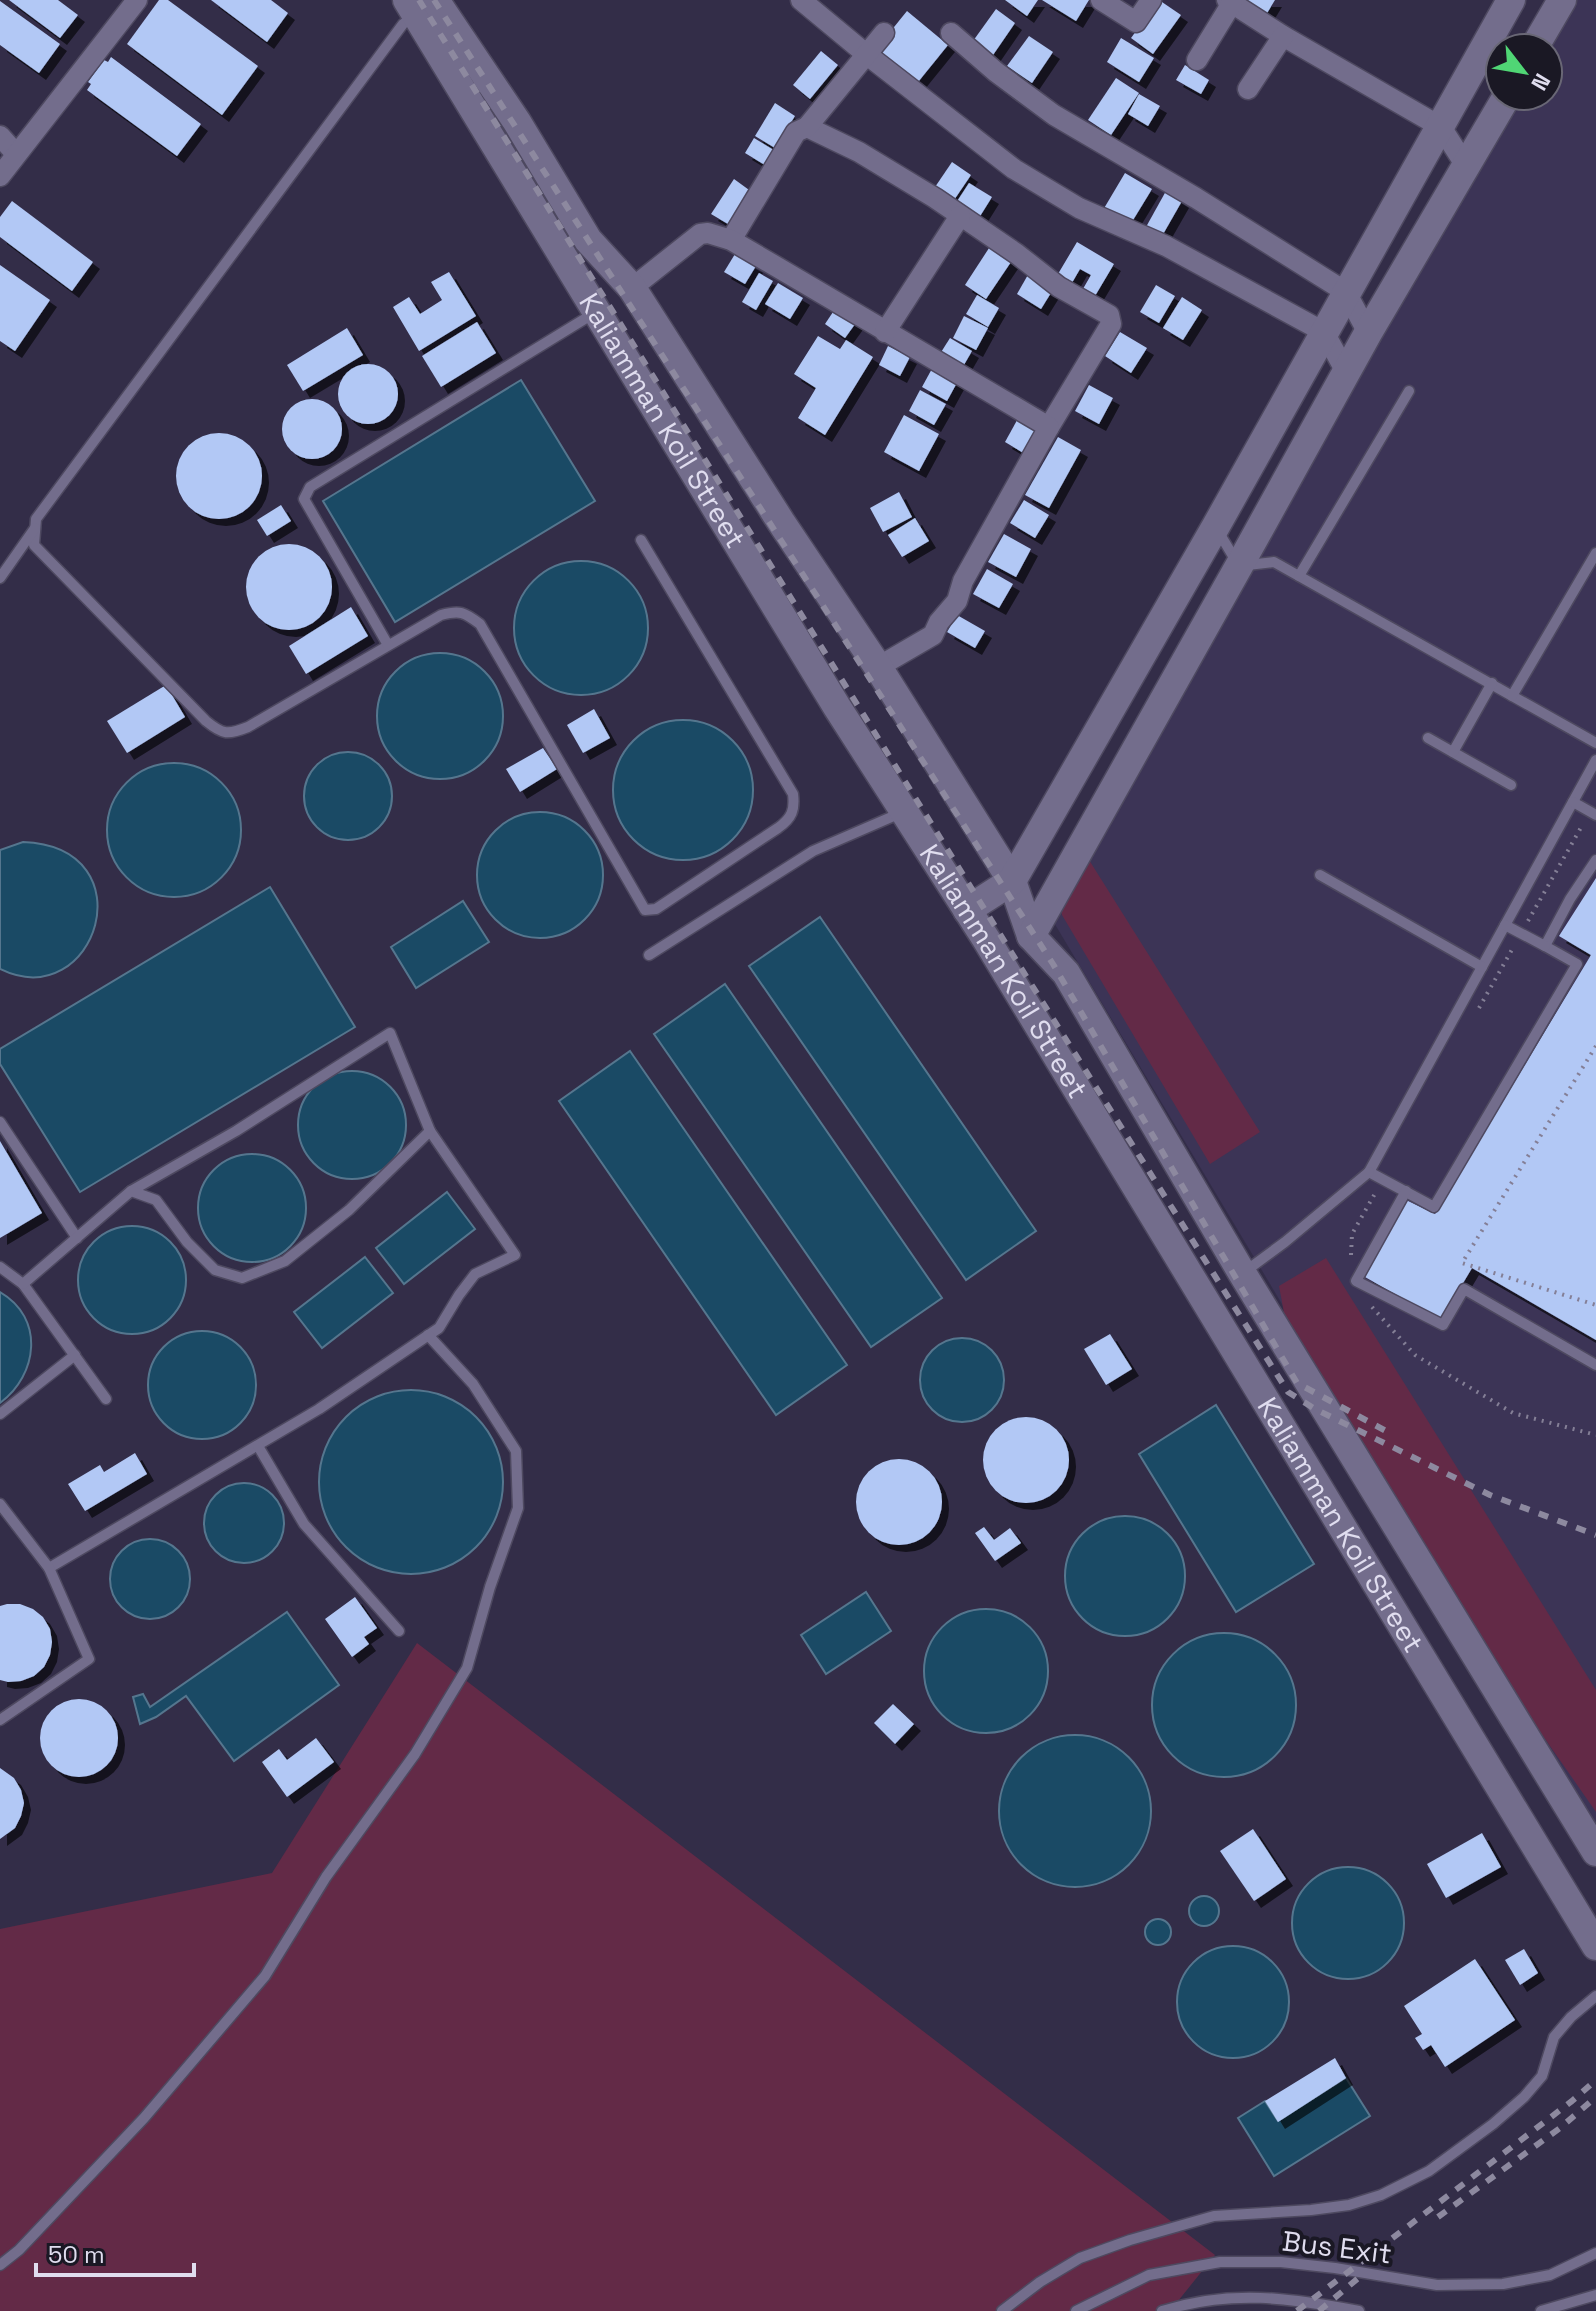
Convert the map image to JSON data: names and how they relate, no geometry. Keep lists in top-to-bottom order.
{
  "streets": {
    "main road": ["Kaliamman Koil Street"],
    "lane": ["Bus Exit"]
  },
  "scale_bar": "50 m",
  "north": "bottom right"
}
